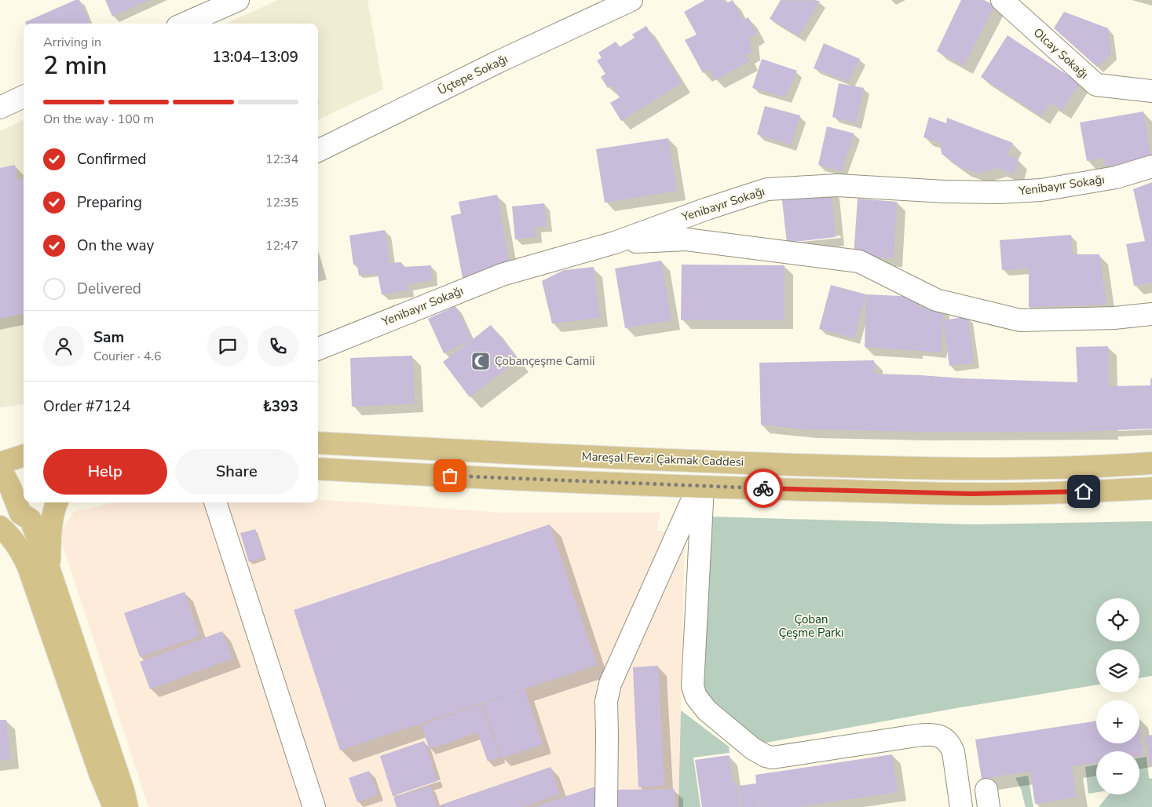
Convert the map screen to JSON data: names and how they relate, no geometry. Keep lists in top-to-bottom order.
{
  "streets": {
    "main road": ["Mareşal Fevzi Çakmak Caddesi"],
    "street": ["Olcay Sokağı", "Üçtepe Sokağı", "Yenibayır Sokağı"]
  },
  "parks": ["Çoban Çeşme Parkı"],
  "places": {
    "mosque": ["Çobançeşme Camii"]
  },
  "page": {
    "heading": ["2 min", "Arriving in", "13:04–13:09"],
    "panel": [
      "Sam",
      "Courier · 4.6",
      "Order #7124",
      "₺393"
    ],
    "bar": "On the way · 100 m",
    "list": [
      ["Confirmed", "12:34"],
      ["Preparing", "12:35"],
      ["On the way", "12:47"],
      "Delivered"
    ],
    "buttons": ["Help", "Share"],
    "map_buttons": ["+", "−"]
  }
}
